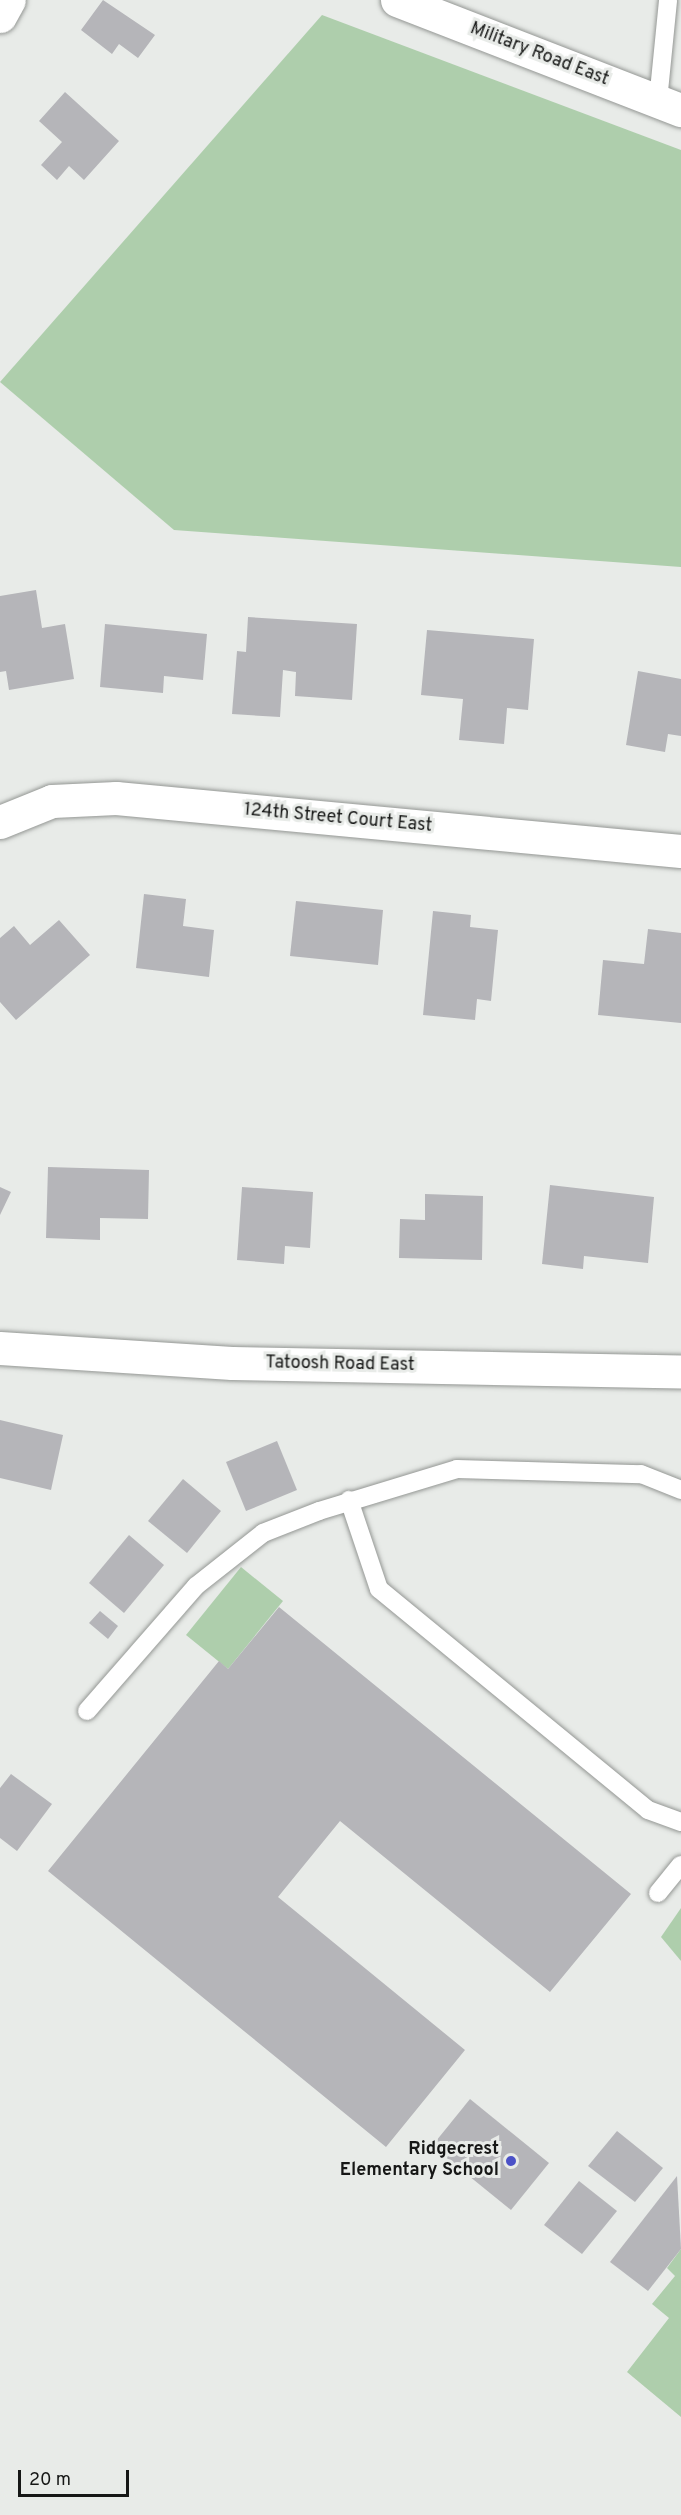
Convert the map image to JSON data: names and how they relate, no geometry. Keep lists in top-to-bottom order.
{
  "streets": {
    "street": ["Military Road East", "124th Street Court East", "Tatoosh Road East"]
  },
  "places": ["Ridgecrest Elementary School"],
  "scale_bar": "20 m"
}
